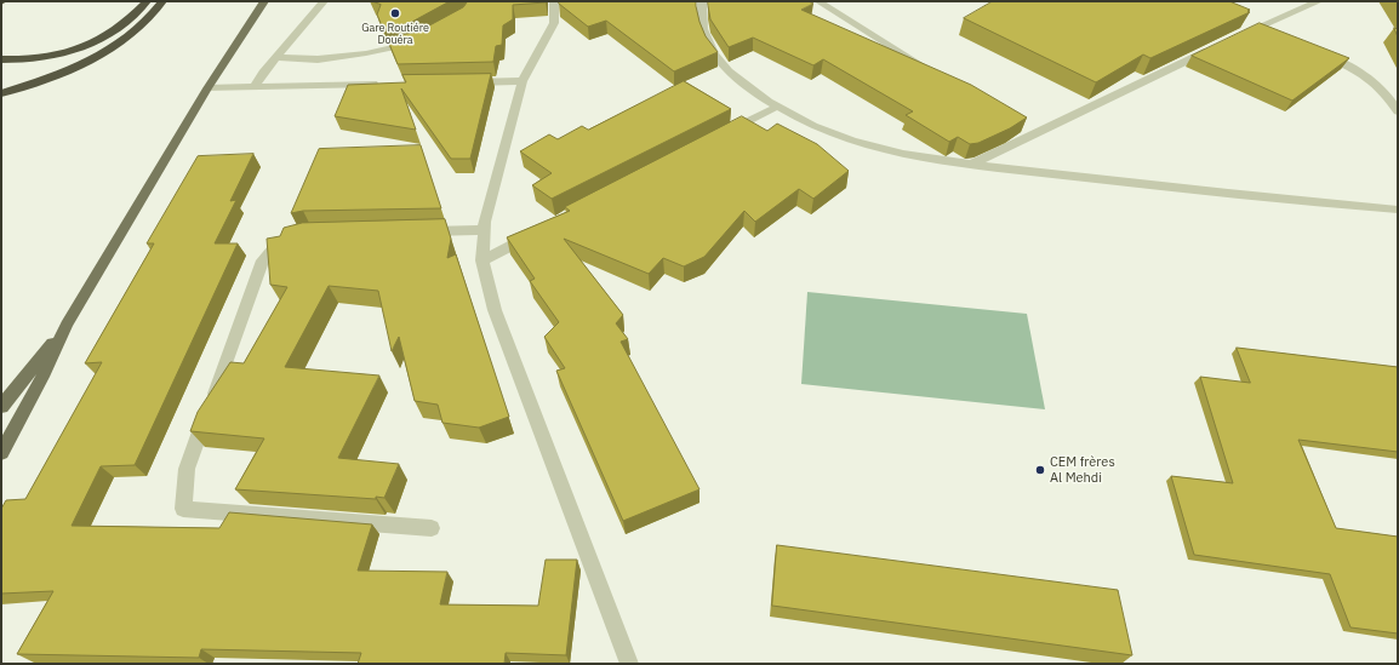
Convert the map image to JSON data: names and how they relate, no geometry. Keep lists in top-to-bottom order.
{
  "places": ["Gare Routiére Douéra", "CEM frères Al Mehdi"]
}
